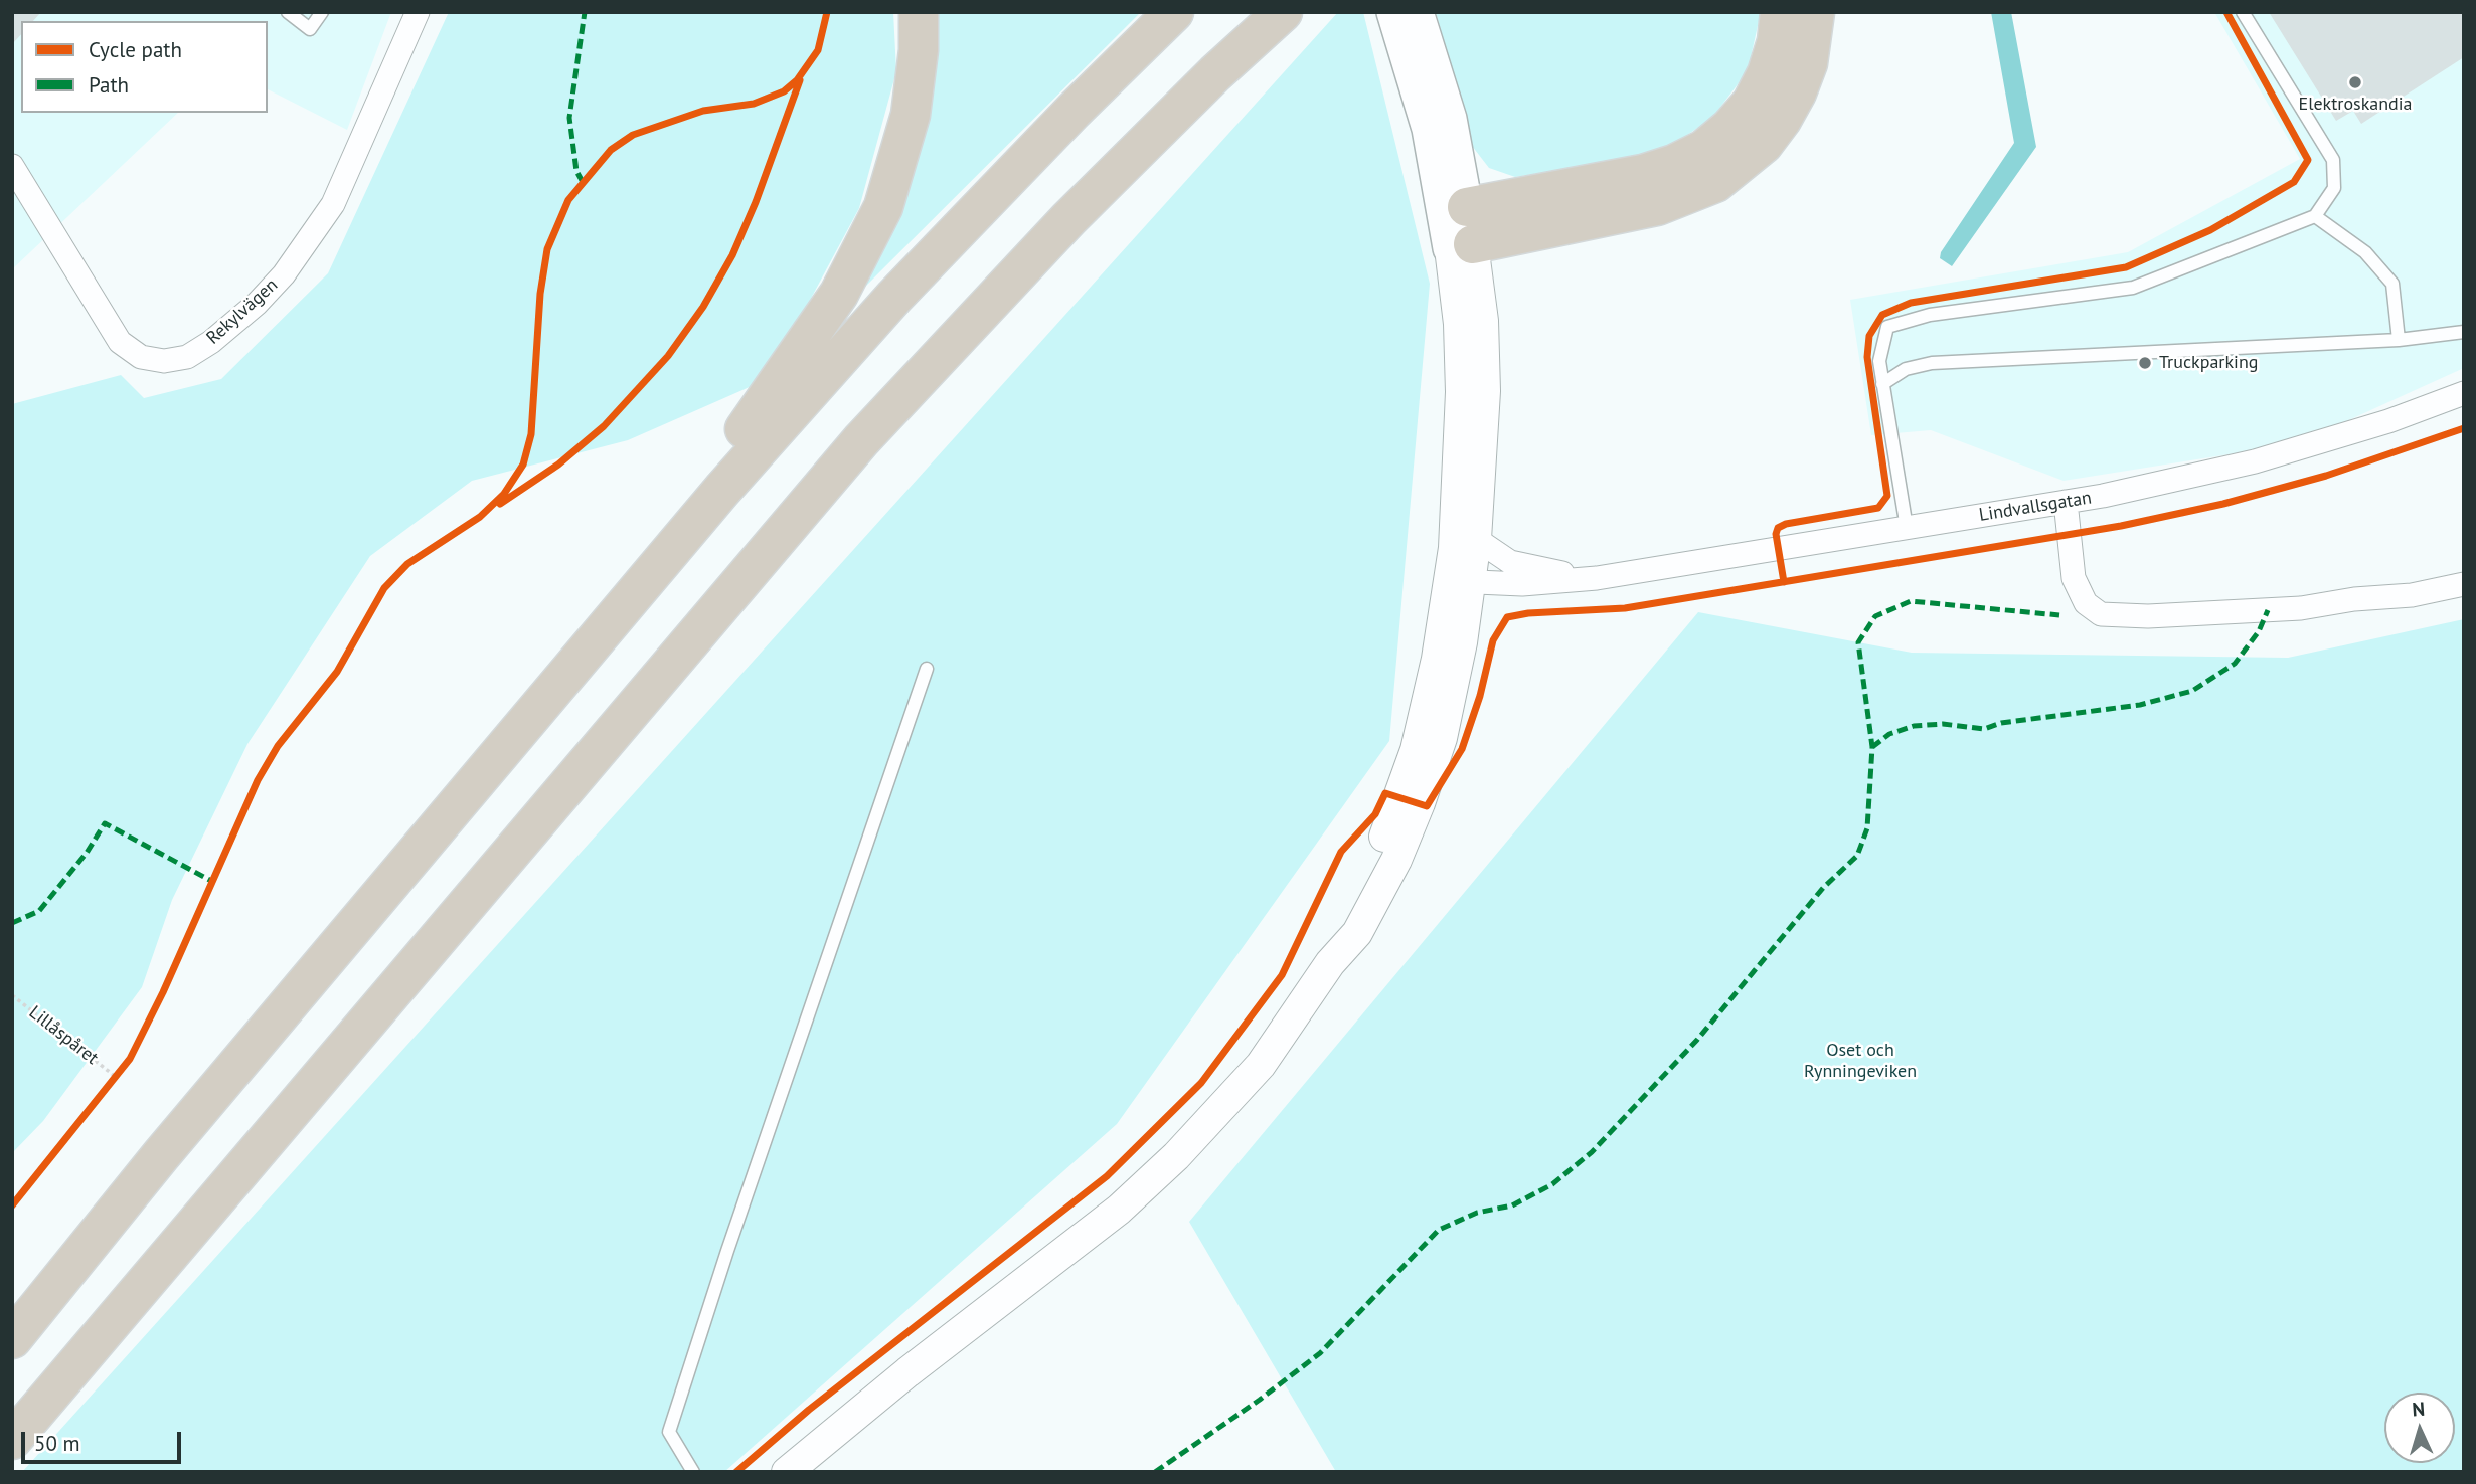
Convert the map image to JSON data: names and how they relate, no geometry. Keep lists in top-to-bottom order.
{
  "streets": {
    "street": ["Rekylvägen", "Lindvallsgatan"],
    "path": ["Lillåspåret"]
  },
  "parks": ["Oset och Rynningeviken"],
  "places": ["Elektroskandia", "Truckparking"],
  "legend": ["Cycle path", "Path"],
  "scale_bar": "50 m",
  "north": "top"
}
